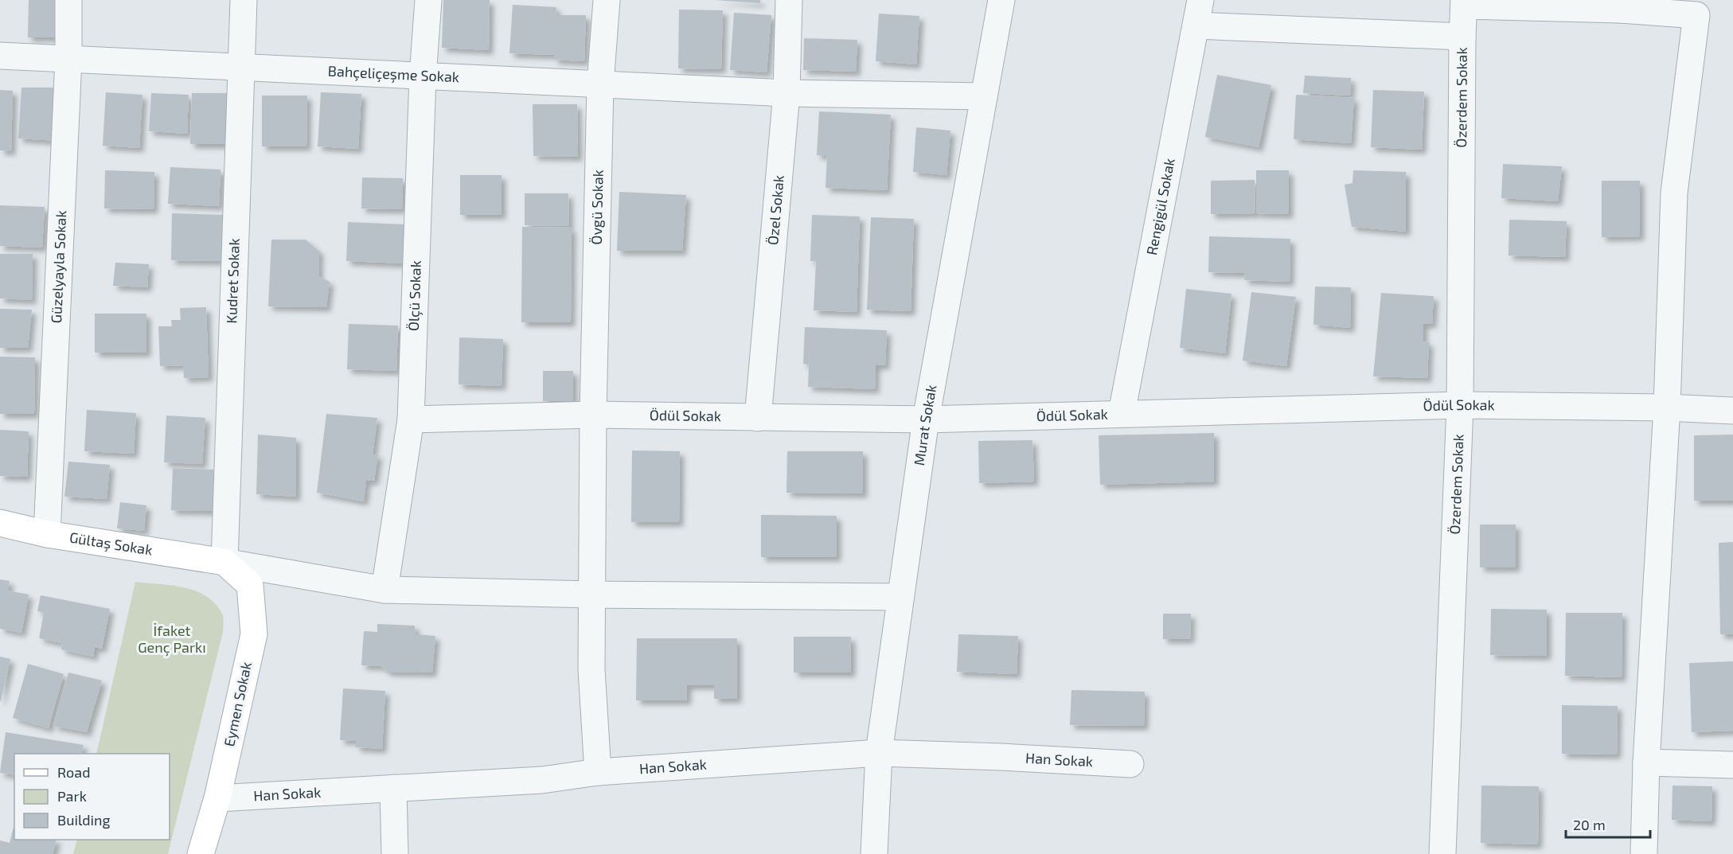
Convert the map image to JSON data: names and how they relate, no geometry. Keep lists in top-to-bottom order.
{
  "streets": {
    "main road": ["Gültaş Sokak", "Eymen Sokak"],
    "street": [
      "Bahçeliçeşme Sokak",
      "Özerdem Sokak",
      "Rengigül Sokak",
      "Övgü Sokak",
      "Özel Sokak",
      "Güzelyayla Sokak",
      "Kudret Sokak",
      "Ölçü Sokak",
      "Ödül Sokak",
      "Murat Sokak",
      "Han Sokak"
    ]
  },
  "crossings": [
    ["Bahçeliçeşme Sokak", "Övgü Sokak"],
    ["Bahçeliçeşme Sokak", "Özel Sokak"],
    ["Bahçeliçeşme Sokak", "Güzelyayla Sokak"],
    ["Bahçeliçeşme Sokak", "Kudret Sokak"],
    ["Bahçeliçeşme Sokak", "Ölçü Sokak"],
    ["Bahçeliçeşme Sokak", "Murat Sokak"],
    ["Özerdem Sokak", "Ödül Sokak"],
    ["Rengigül Sokak", "Ödül Sokak"],
    ["Övgü Sokak", "Ödül Sokak"],
    ["Övgü Sokak", "Han Sokak"],
    ["Özel Sokak", "Ödül Sokak"],
    ["Güzelyayla Sokak", "Gültaş Sokak"],
    ["Kudret Sokak", "Gültaş Sokak"],
    ["Kudret Sokak", "Eymen Sokak"],
    ["Ölçü Sokak", "Ödül Sokak"],
    ["Ödül Sokak", "Murat Sokak"],
    ["Murat Sokak", "Han Sokak"],
    ["Gültaş Sokak", "Eymen Sokak"],
    ["Eymen Sokak", "Han Sokak"]
  ],
  "parks": ["İfaket Genç Parkı"],
  "legend": ["Road", "Park", "Building"],
  "scale_bar": "20 m"
}
